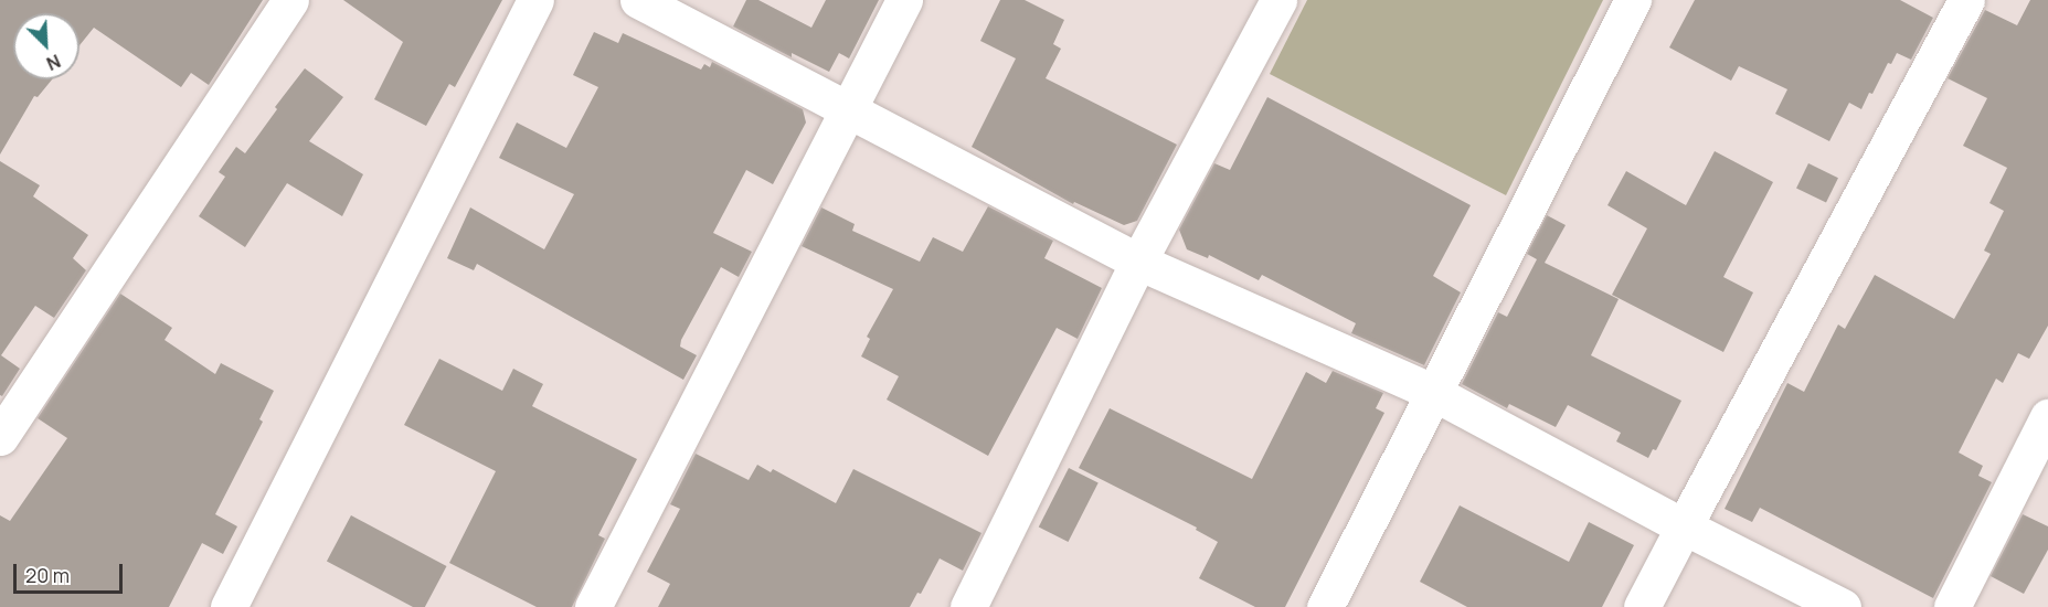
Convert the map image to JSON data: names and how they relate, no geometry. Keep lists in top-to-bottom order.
{
  "scale_bar": "20 m",
  "north": "bottom right"
}
